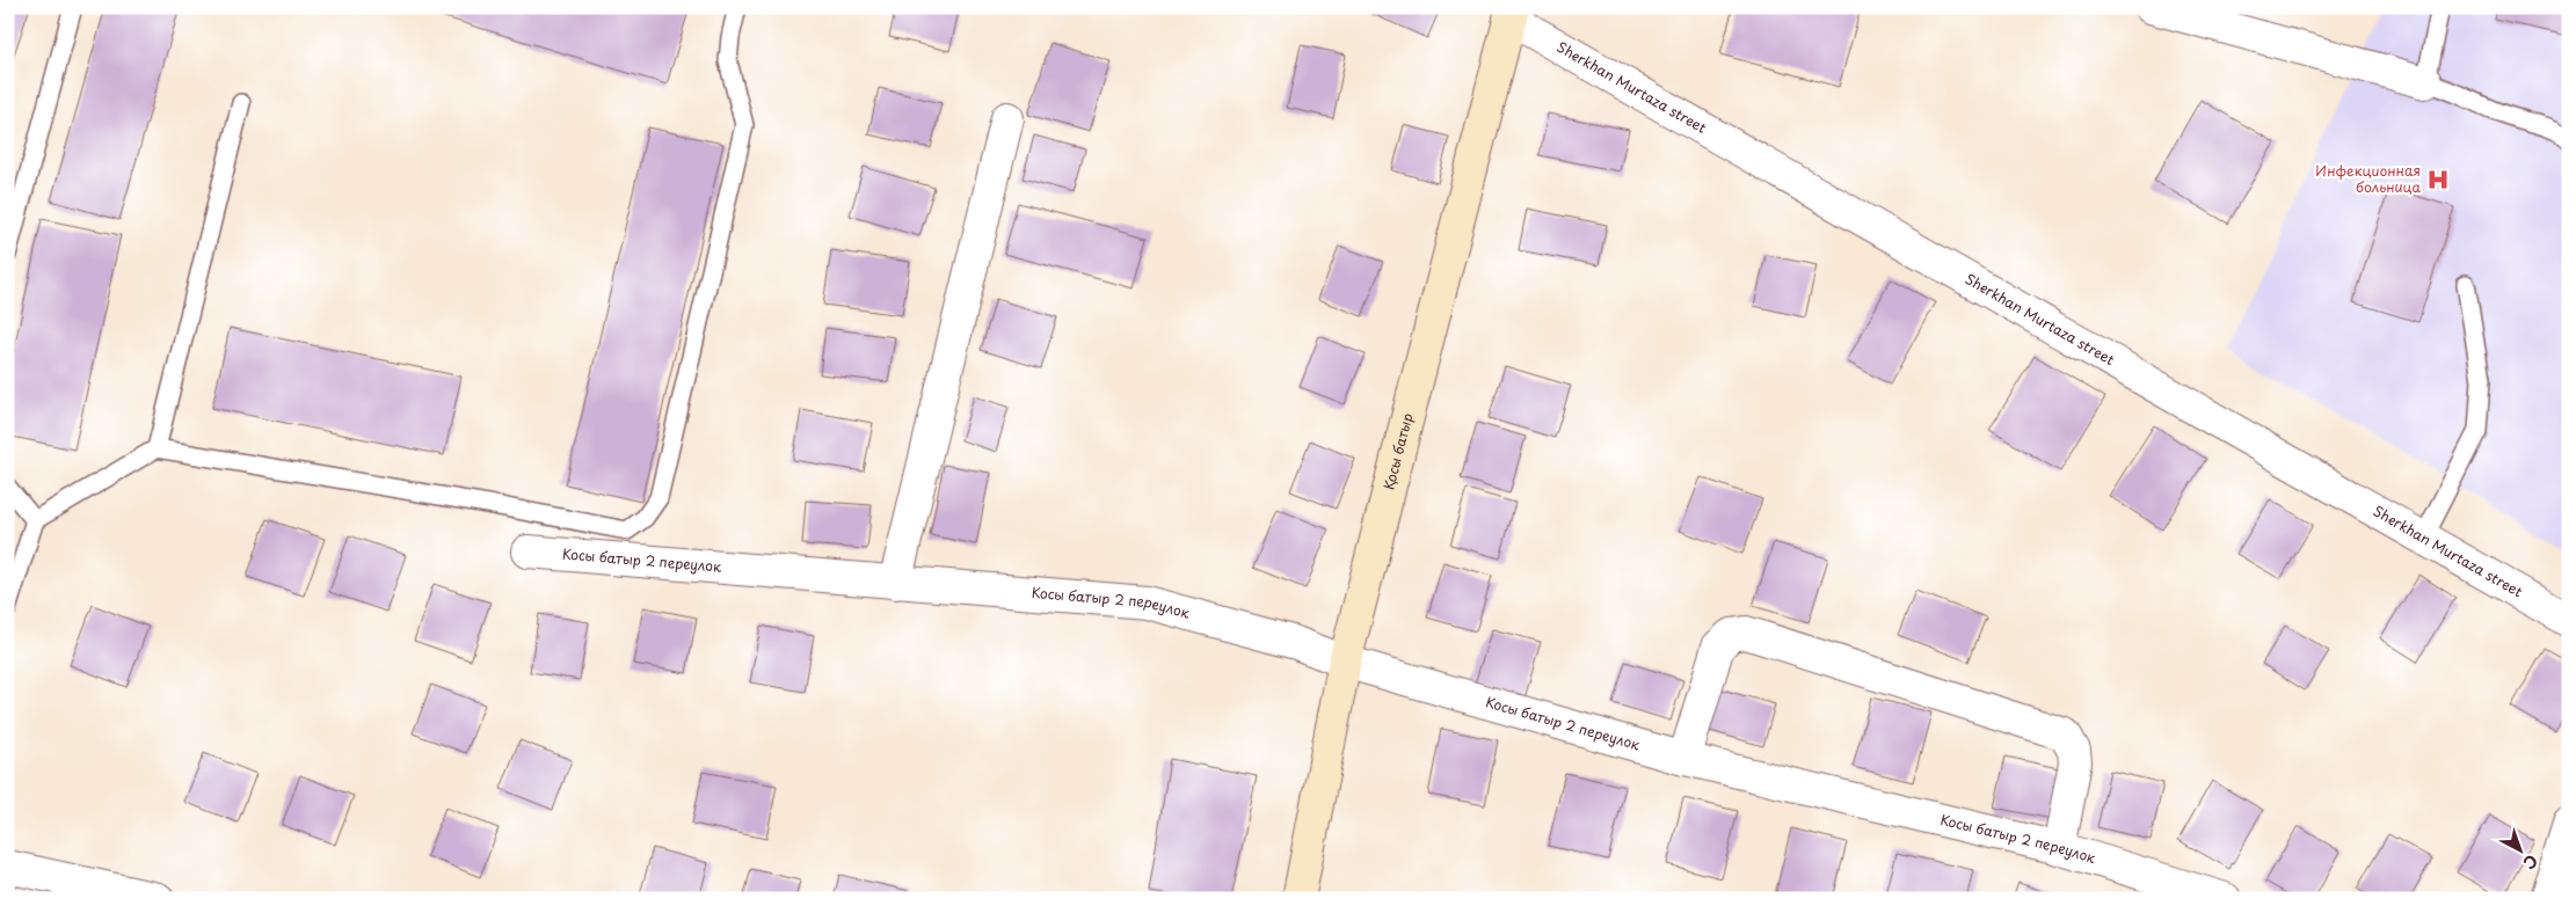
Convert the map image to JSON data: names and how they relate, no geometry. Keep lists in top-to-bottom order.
{
  "streets": {
    "street": ["Sherkhan Murtaza street", "Қосы батыр", "Косы батыр 2 переулок"]
  },
  "crossings": [
    ["Sherkhan Murtaza street", "Қосы батыр"],
    ["Қосы батыр", "Косы батыр 2 переулок"]
  ],
  "places": {
    "hospital": ["Инфекционная больница"]
  },
  "north": "bottom right"
}
